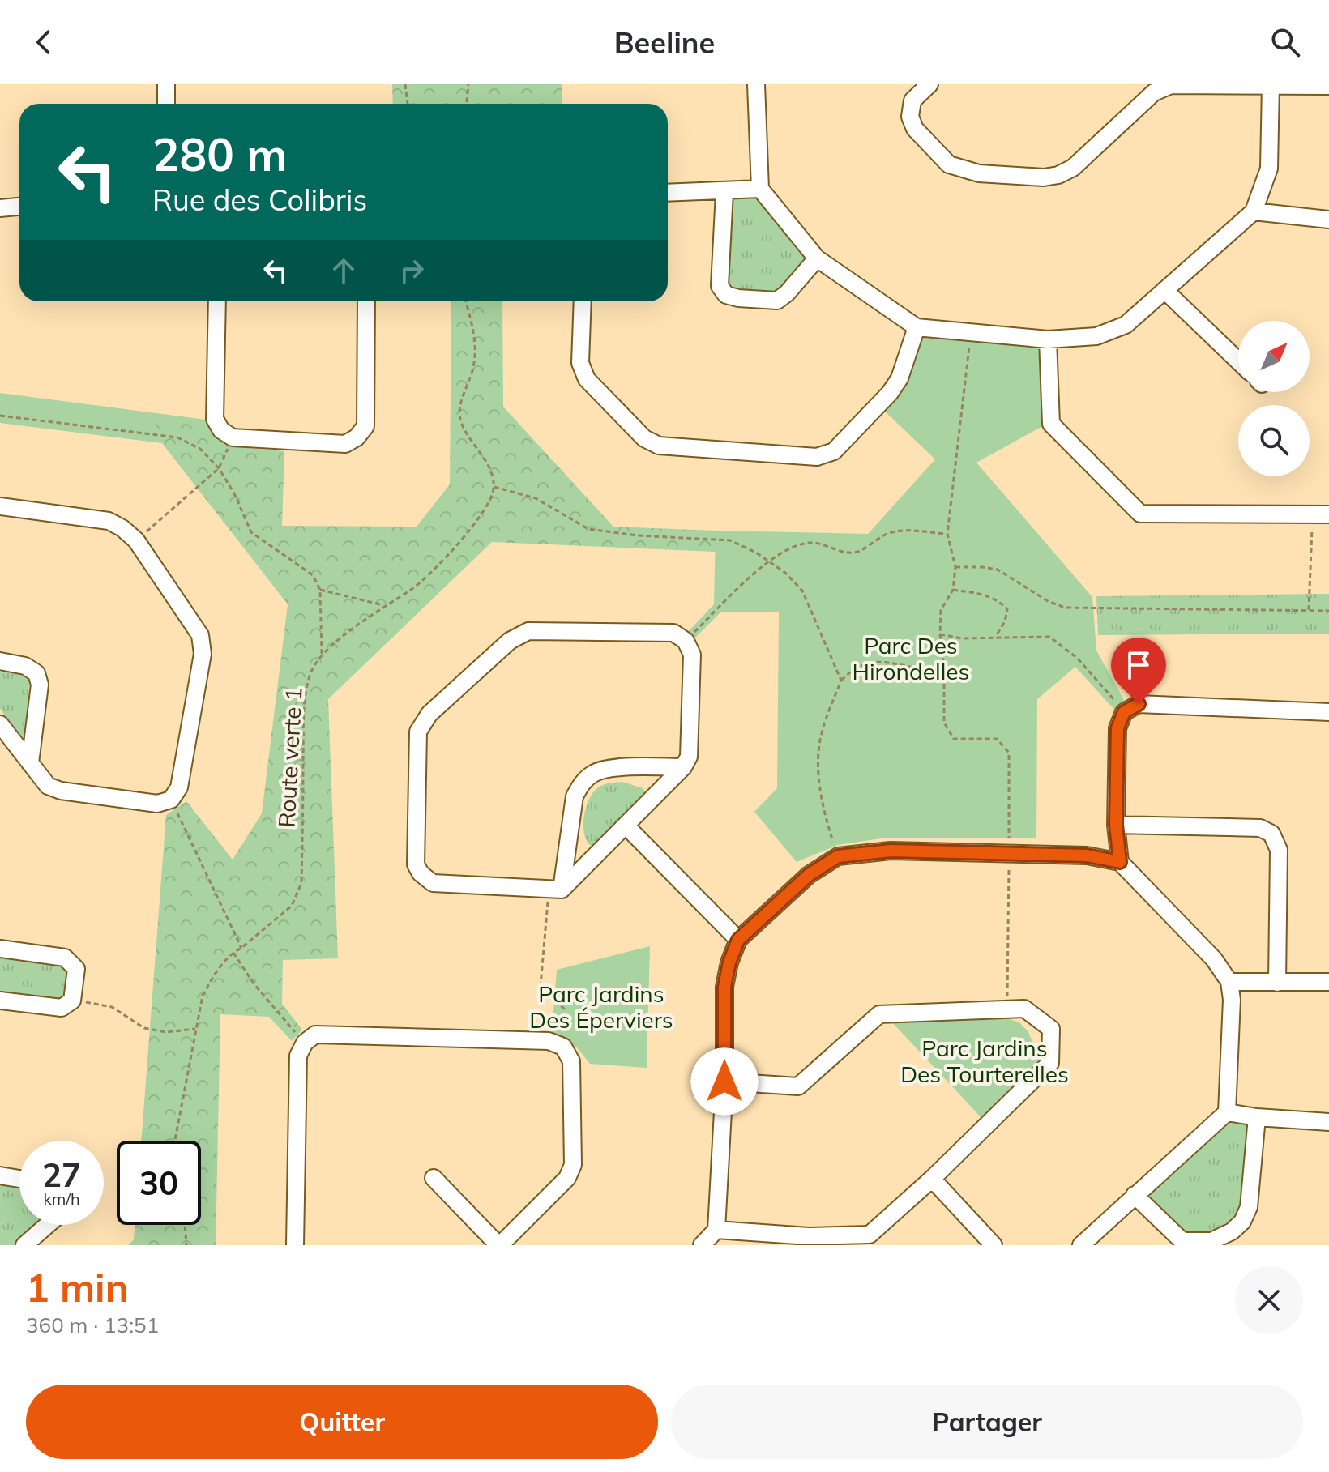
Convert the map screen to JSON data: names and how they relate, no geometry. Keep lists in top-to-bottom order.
{
  "streets": {
    "path": ["Route verte 1"]
  },
  "parks": ["Parc Des Hirondelles", "Parc Jardins Des Éperviers", "Parc Jardins Des Tourterelles"],
  "north": "top right",
  "page": {
    "header": "Beeline",
    "turn": ["280 m", "Rue des Colibris"],
    "speed": "27 km/h",
    "limit": "30",
    "heading": ["1 min", "360 m · 13:51"],
    "buttons": ["Quitter", "Partager"]
  }
}
